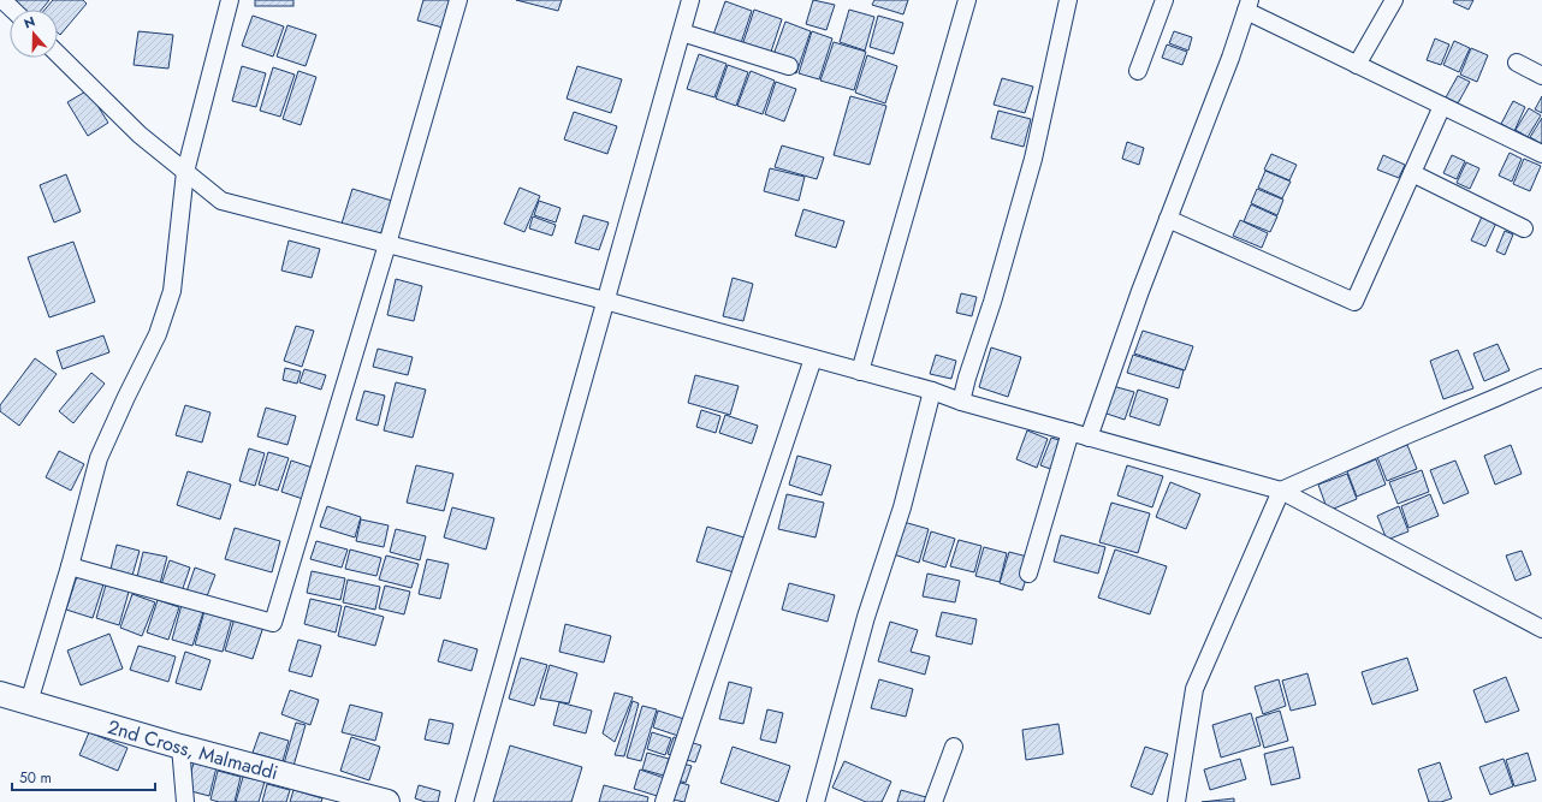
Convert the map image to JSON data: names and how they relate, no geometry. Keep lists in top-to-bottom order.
{
  "streets": {
    "street": ["2nd Cross, Malmaddi"]
  },
  "scale_bar": "50 m",
  "north": "top"
}
